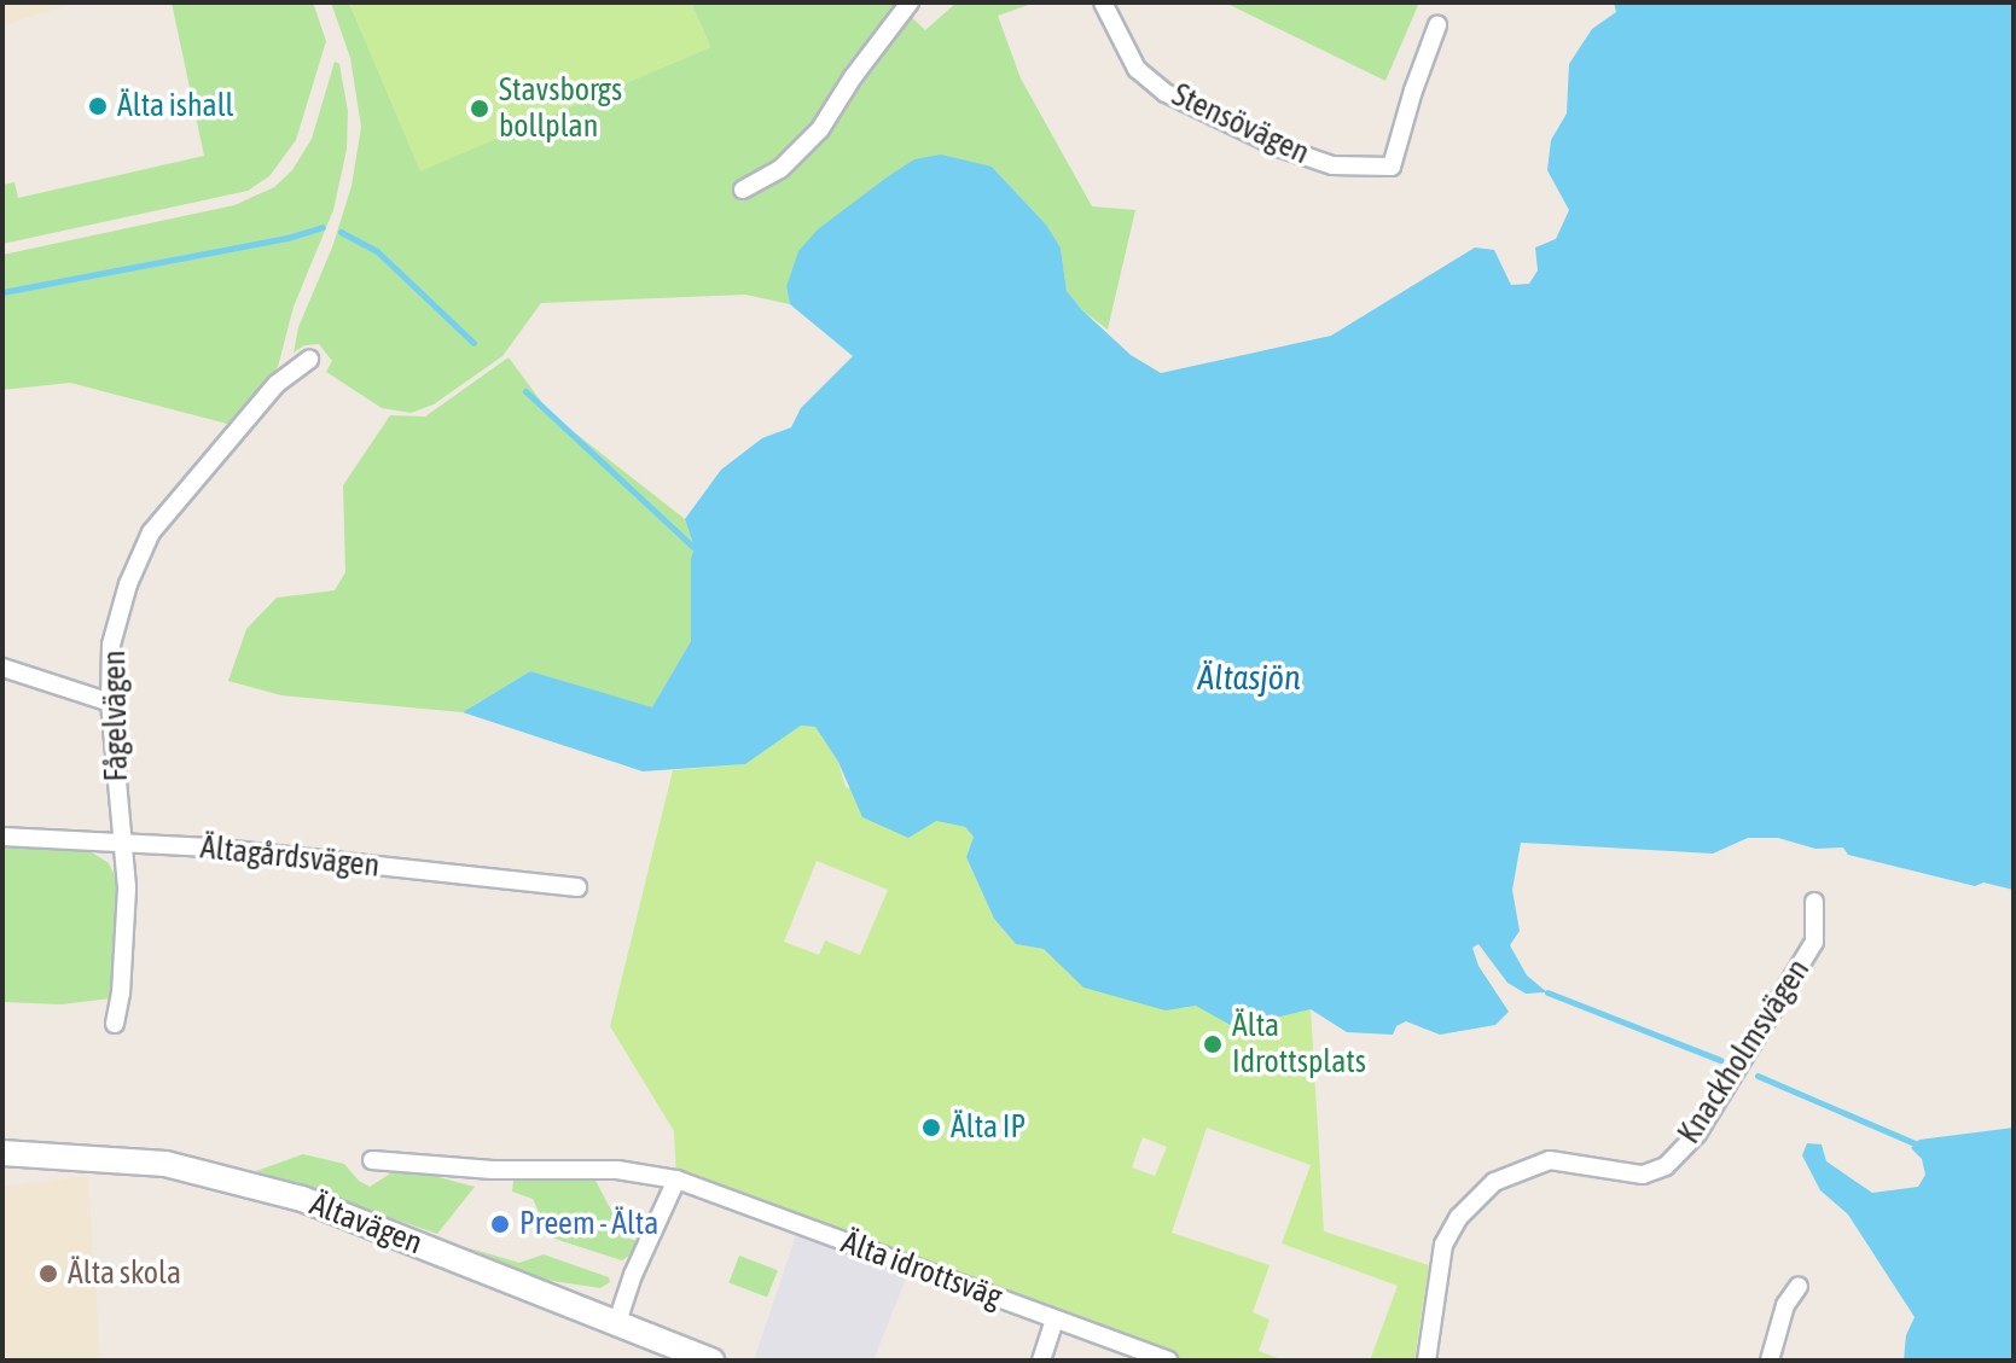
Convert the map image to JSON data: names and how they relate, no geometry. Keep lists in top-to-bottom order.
{
  "streets": {
    "main road": ["Ältavägen"],
    "street": [
      "Stensövägen",
      "Fågelvägen",
      "Ältagårdsvägen",
      "Knackholmsvägen",
      "Älta idrottsväg"
    ]
  },
  "crossings": [
    ["Fågelvägen", "Ältagårdsvägen"]
  ],
  "water": ["Ältasjön"],
  "places": [
    "Älta ishall",
    "Stavsborgs bollplan",
    "Älta Idrottsplats",
    "Älta IP",
    "Preem - Älta",
    "Älta skola"
  ]
}
